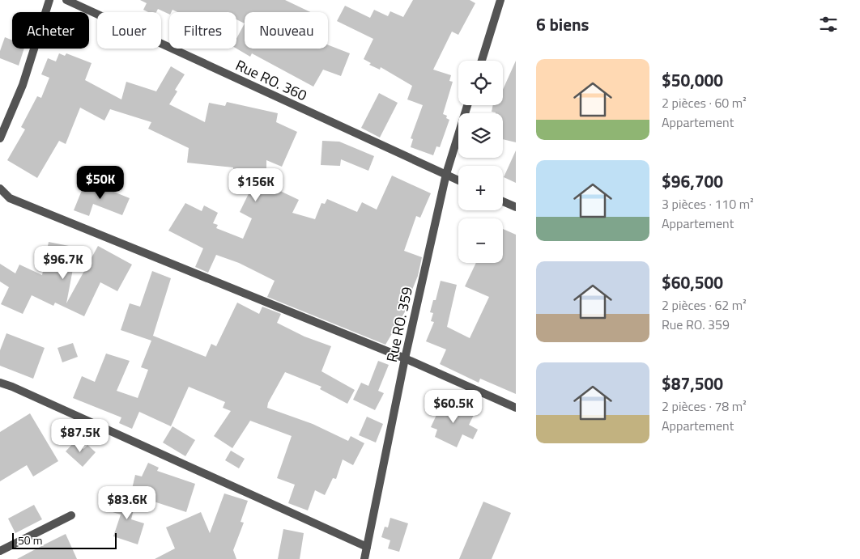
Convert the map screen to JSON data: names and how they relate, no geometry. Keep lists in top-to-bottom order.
{
  "streets": {
    "street": ["Rue RO. 360", "Rue RO. 359"]
  },
  "crossings": [
    ["Rue RO. 360", "Rue RO. 359"]
  ],
  "scale_bar": "50 m",
  "page": {
    "heading": "6 biens",
    "chip": [
      "Acheter",
      "Louer",
      "Filtres",
      "Nouveau"
    ],
    "list": [
      {
        "name": "$50,000",
        "note": "2 pièces · 60 m² · Appartement"
      },
      {
        "name": "$96,700",
        "note": "3 pièces · 110 m² · Appartement"
      },
      {
        "name": "$60,500",
        "note": "2 pièces · 62 m² · Rue RO. 359"
      },
      {
        "name": "$87,500",
        "note": "2 pièces · 78 m² · Appartement"
      }
    ],
    "map_buttons": ["+", "−"],
    "price": [
      "$50K",
      "$156K",
      "$96.7K",
      "$60.5K",
      "$87.5K",
      "$83.6K"
    ],
    "scale": "50 m"
  }
}
